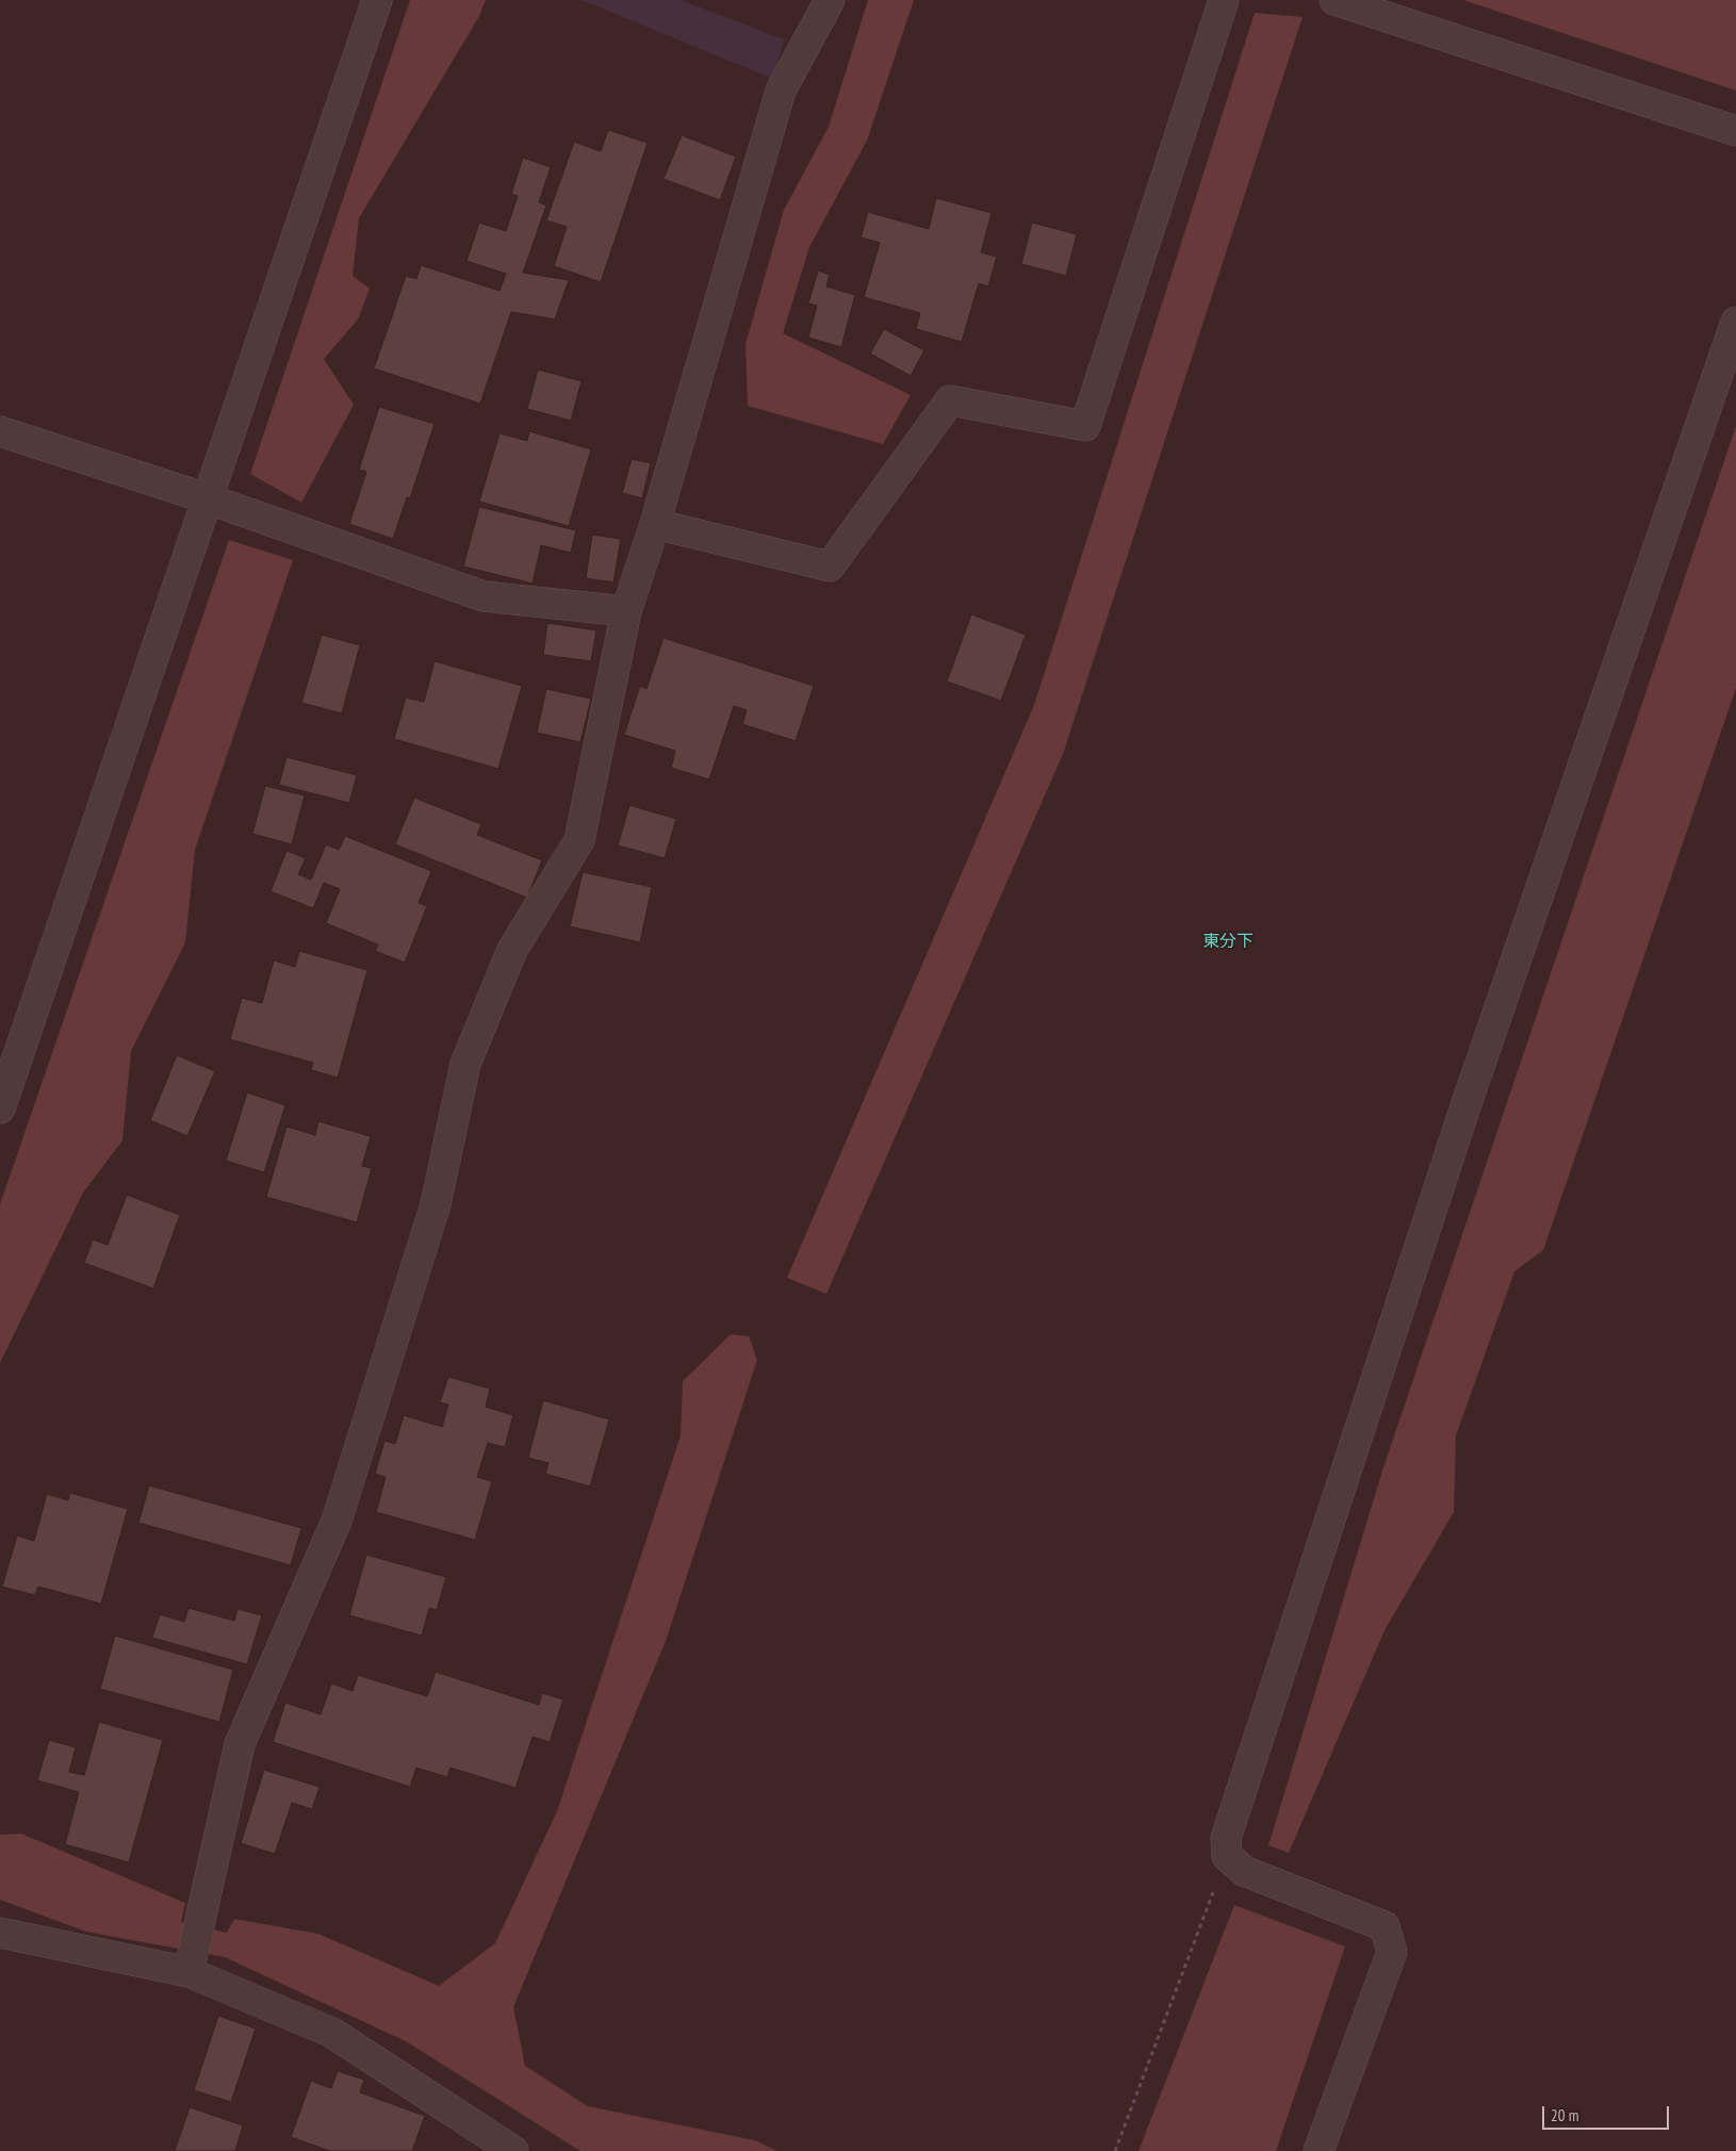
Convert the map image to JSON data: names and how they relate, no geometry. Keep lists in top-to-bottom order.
{
  "districts": ["東分下"],
  "scale_bar": "20 m"
}
